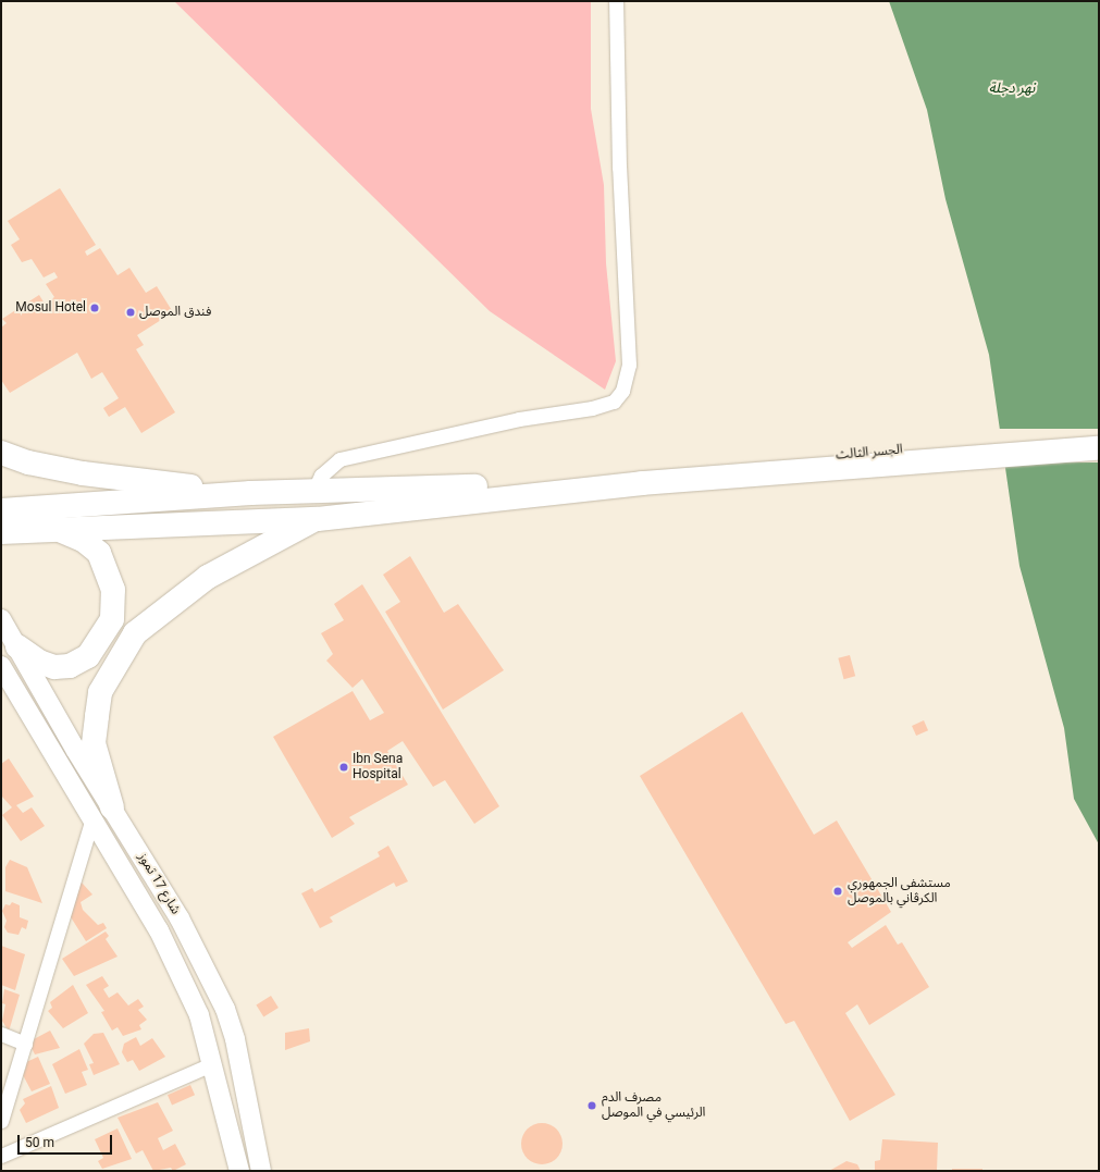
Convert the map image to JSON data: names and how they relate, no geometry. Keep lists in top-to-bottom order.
{
  "streets": {
    "highway": ["الجسر الثالث"],
    "main road": ["شارع 17 تموز"]
  },
  "water": ["نهر دجلة"],
  "places": [
    "Mosul Hotel",
    "فندق الموصل",
    "Ibn Sena Hospital",
    "مستشفى الجمهوري الكرڤاني بالموصل",
    "مصرف الدم الرئيسي في الموصل"
  ],
  "scale_bar": "50 m"
}
